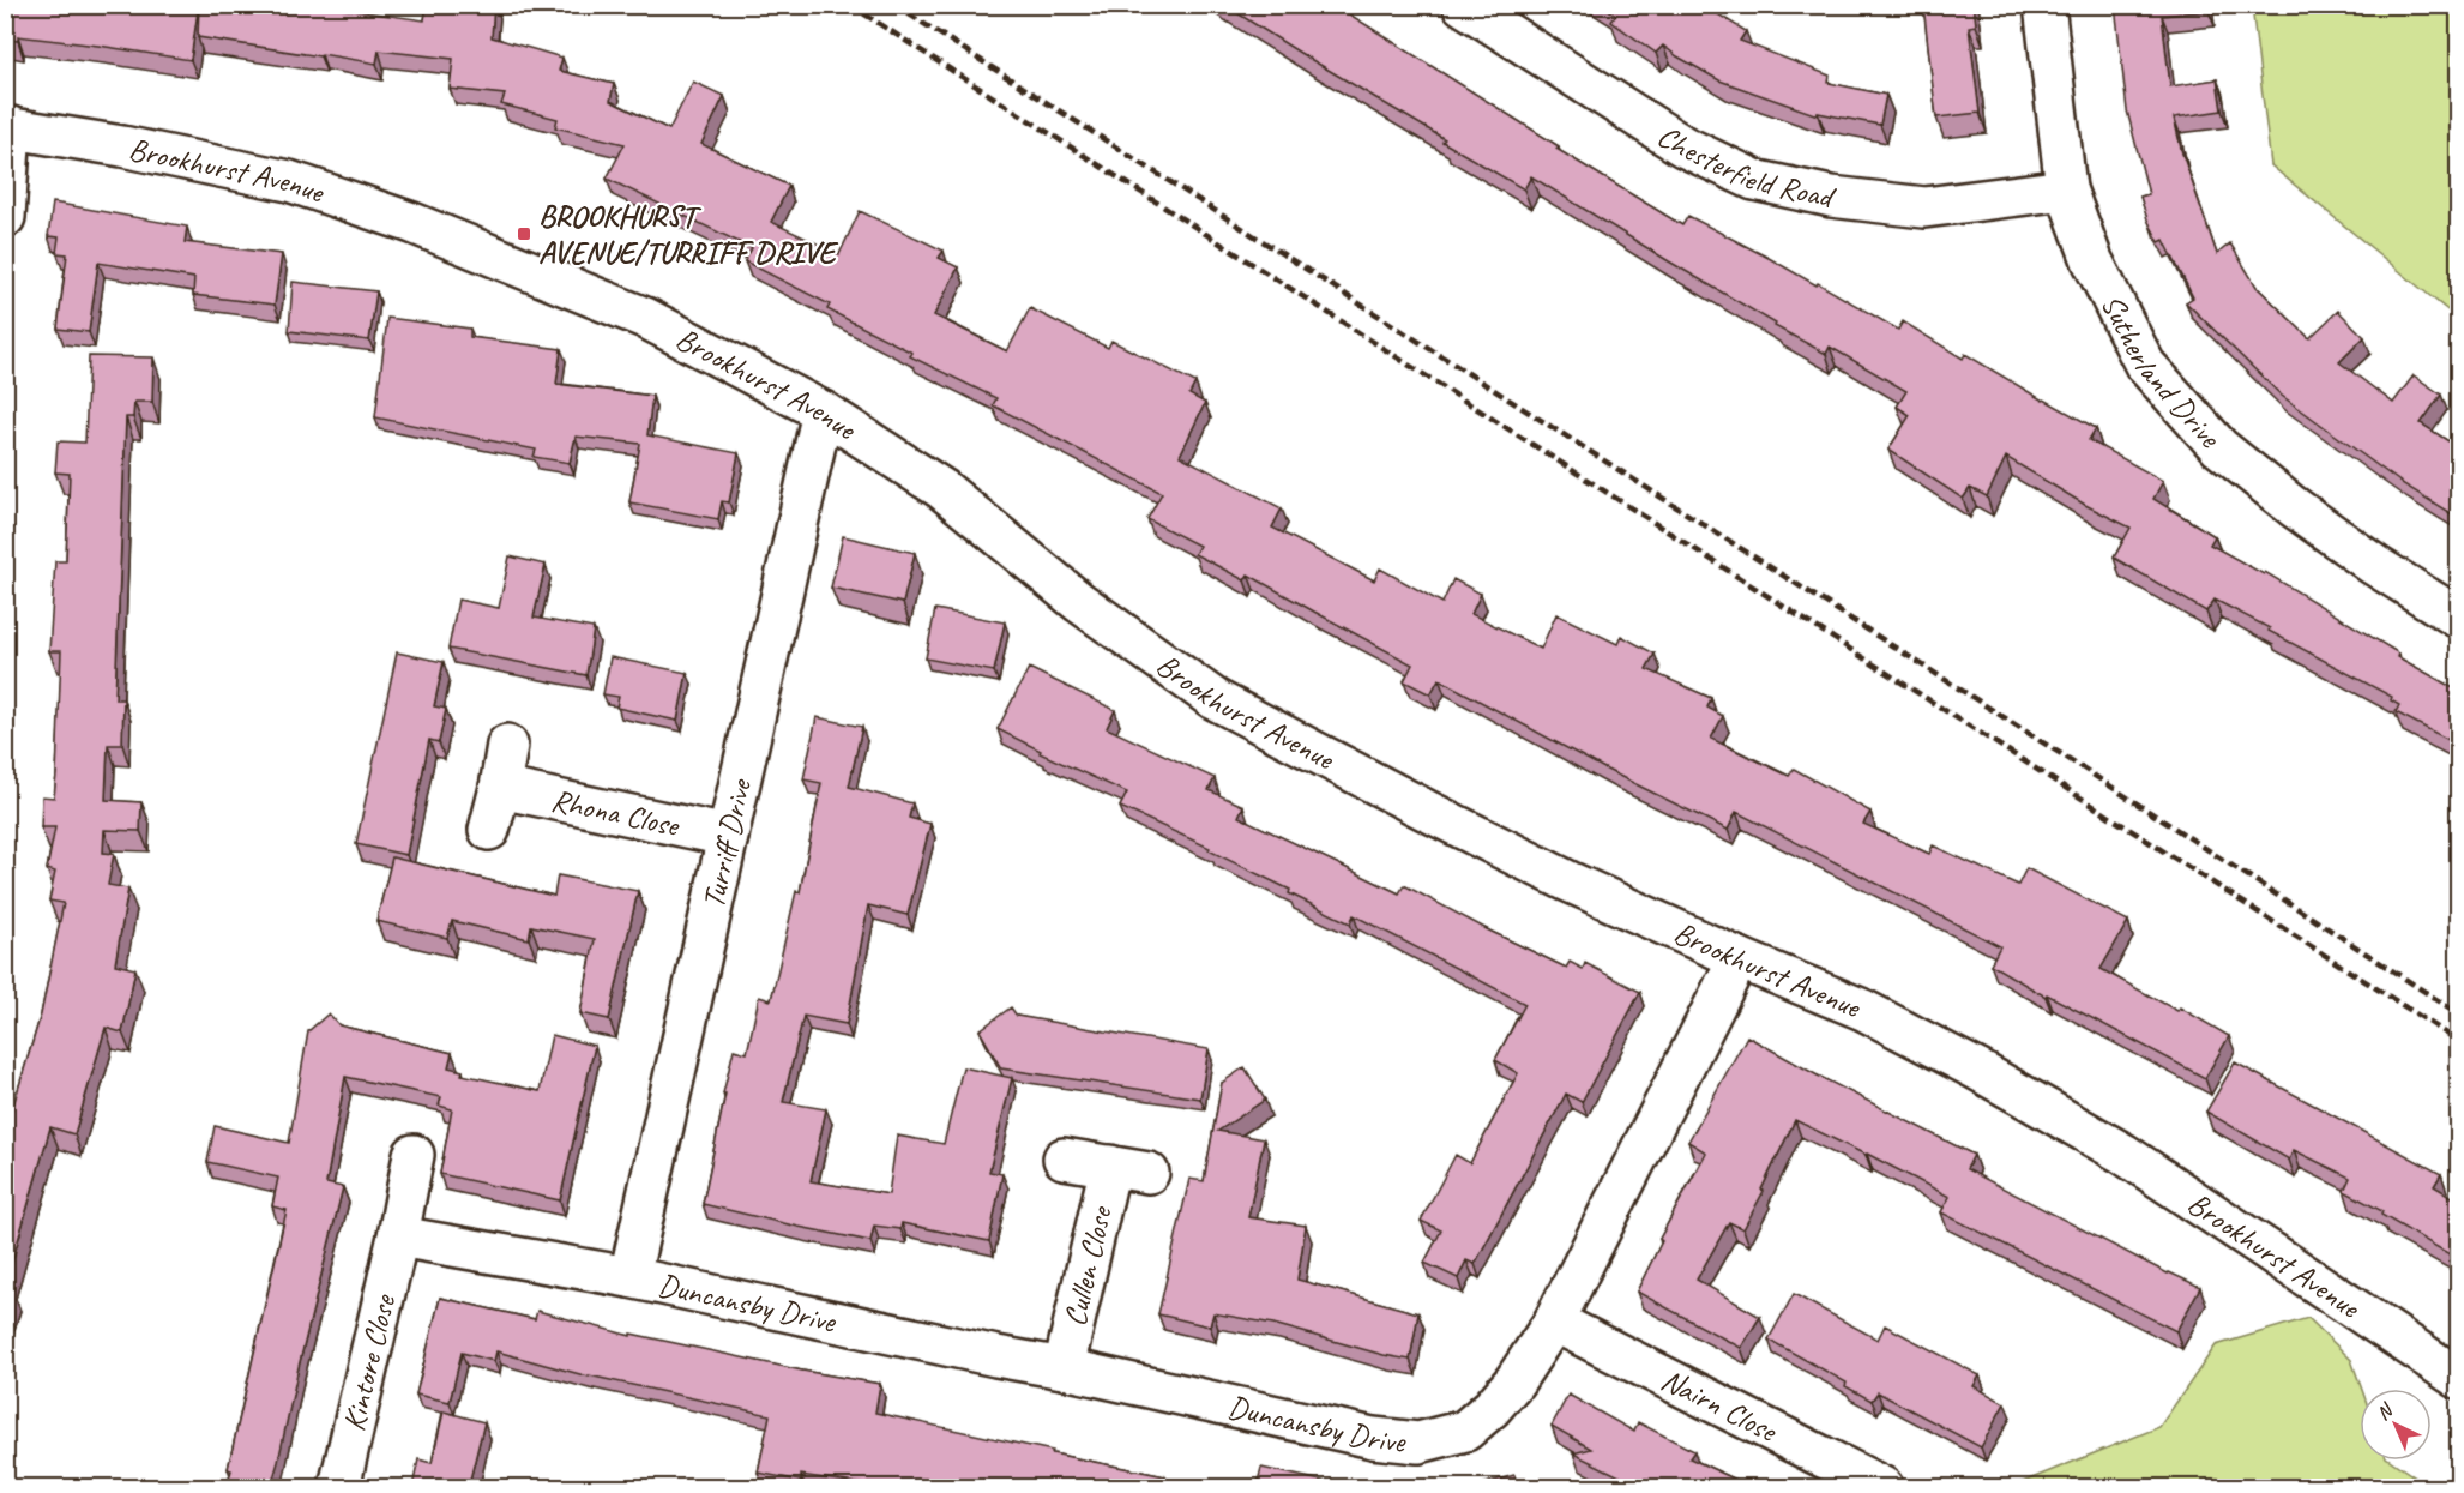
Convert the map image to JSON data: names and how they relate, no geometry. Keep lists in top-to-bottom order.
{
  "streets": {
    "street": [
      "Chesterfield Road",
      "Brookhurst Avenue",
      "Sutherland Drive",
      "Rhona Close",
      "Turriff Drive",
      "Cullen Close",
      "Duncansby Drive",
      "Kintore Close",
      "Nairn Close"
    ]
  },
  "crossings": [
    ["Chesterfield Road", "Sutherland Drive"],
    ["Brookhurst Avenue", "Turriff Drive"],
    ["Brookhurst Avenue", "Duncansby Drive"],
    ["Rhona Close", "Turriff Drive"],
    ["Turriff Drive", "Duncansby Drive"],
    ["Cullen Close", "Duncansby Drive"],
    ["Duncansby Drive", "Nairn Close"]
  ],
  "places": {
    "transit": ["BROOKHURST AVENUE/TURRIFF DRIVE"]
  },
  "north": "top left"
}
